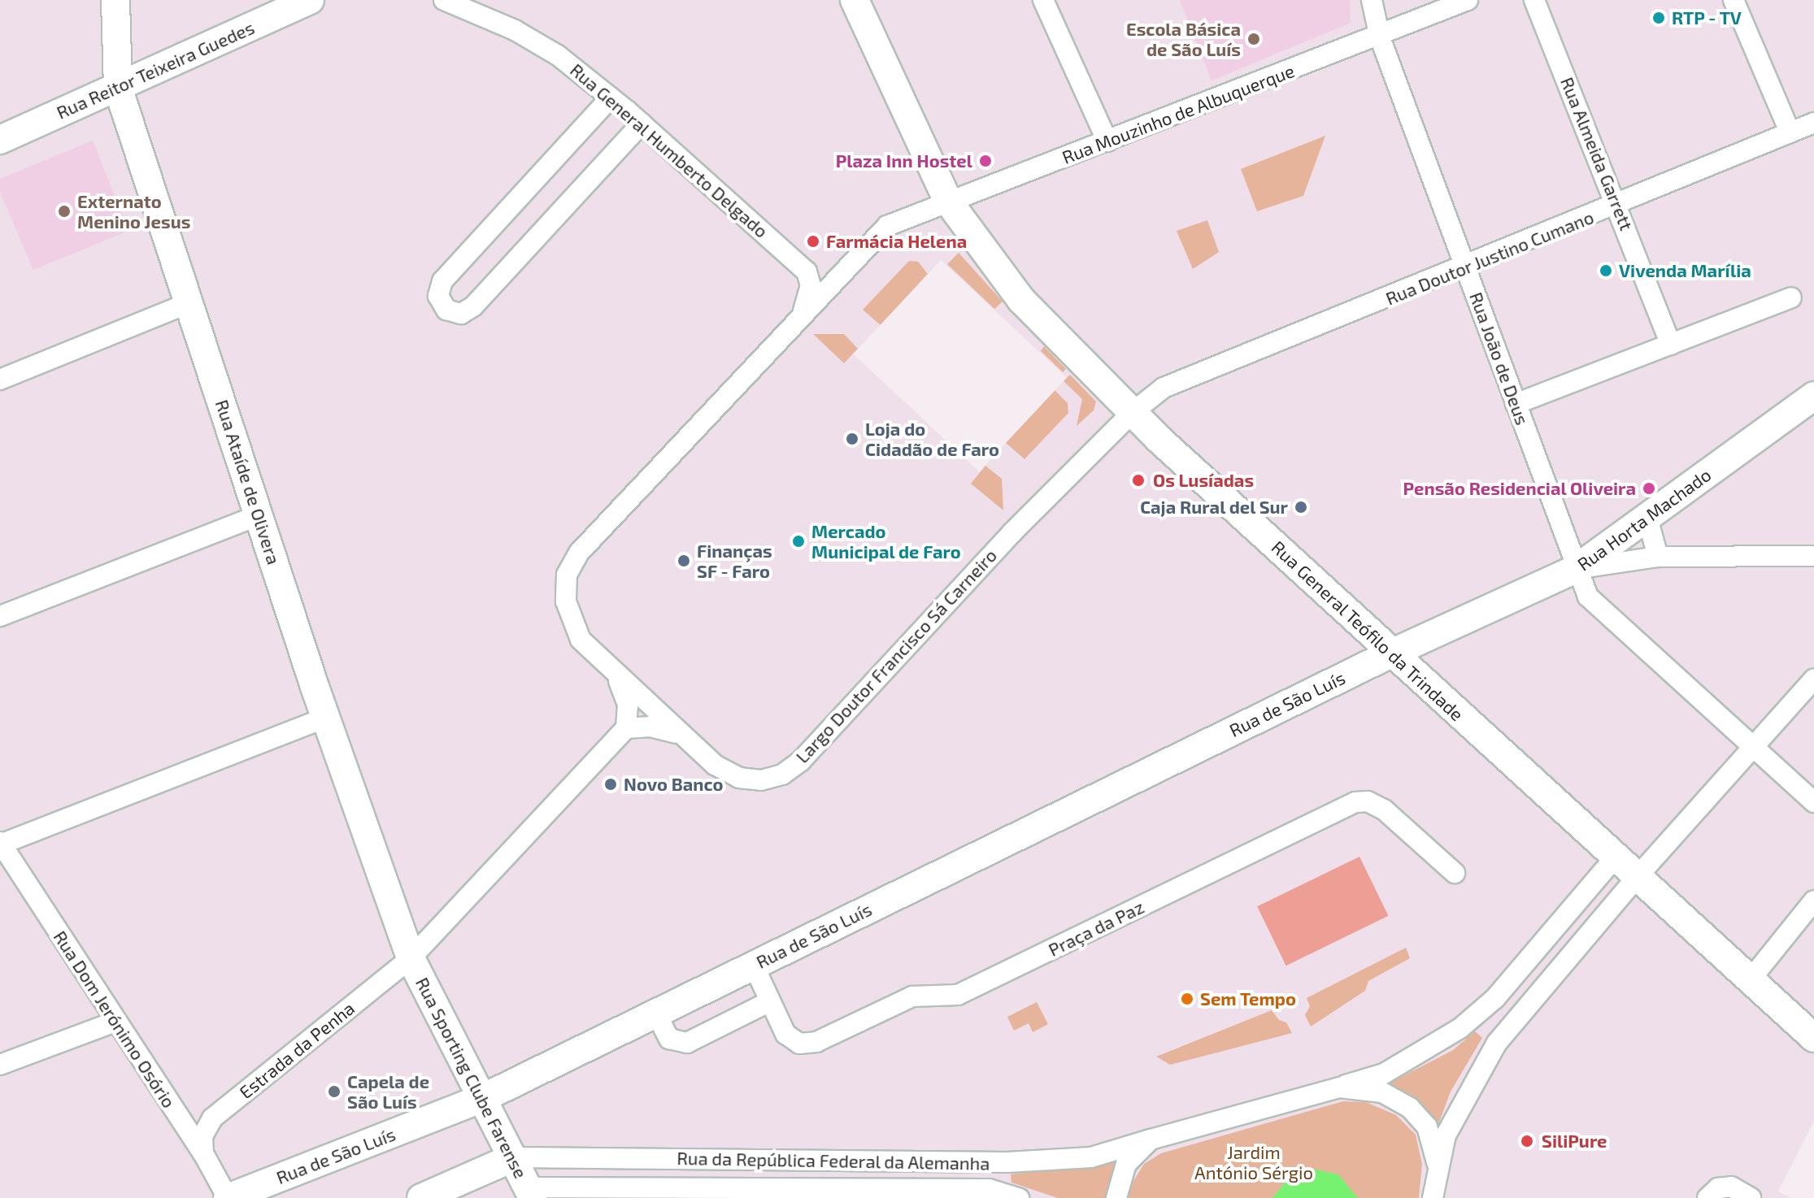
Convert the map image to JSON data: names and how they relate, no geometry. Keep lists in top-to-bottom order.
{
  "streets": {
    "street": [
      "Rua Reitor Teixeira Guedes",
      "Rua Mouzinho de Albuquerque",
      "Rua General Humberto Delgado",
      "Rua Almeida Garrett",
      "Rua Doutor Justino Cumano",
      "Rua João de Deus",
      "Rua Ataíde de Olivera",
      "Rua Horta Machado",
      "Rua General Teófilo da Trindade",
      "Largo Doutor Francisco Sá Carneiro",
      "Rua de São Luís",
      "Praça da Paz",
      "Rua Dom Jerónimo Osório",
      "Estrada da Penha",
      "Rua Sporting Clube Farense",
      "Rua da República Federal da Alemanha"
    ]
  },
  "crossings": [
    ["Rua Reitor Teixeira Guedes", "Rua Ataíde de Olivera"],
    ["Rua Mouzinho de Albuquerque", "Rua João de Deus"],
    ["Rua Mouzinho de Albuquerque", "Rua General Teófilo da Trindade"],
    ["Rua Mouzinho de Albuquerque", "Largo Doutor Francisco Sá Carneiro"],
    ["Rua General Humberto Delgado", "Largo Doutor Francisco Sá Carneiro"],
    ["Rua Almeida Garrett", "Rua Doutor Justino Cumano"],
    ["Rua Doutor Justino Cumano", "Rua João de Deus"],
    ["Rua Doutor Justino Cumano", "Rua General Teófilo da Trindade"],
    ["Rua Doutor Justino Cumano", "Largo Doutor Francisco Sá Carneiro"],
    ["Rua João de Deus", "Rua Horta Machado"],
    ["Rua Ataíde de Olivera", "Estrada da Penha"],
    ["Rua Ataíde de Olivera", "Rua Sporting Clube Farense"],
    ["Rua Horta Machado", "Rua General Teófilo da Trindade"],
    ["Rua Horta Machado", "Rua de São Luís"],
    ["Rua General Teófilo da Trindade", "Largo Doutor Francisco Sá Carneiro"],
    ["Rua General Teófilo da Trindade", "Rua de São Luís"],
    ["Rua General Teófilo da Trindade", "Rua da República Federal da Alemanha"],
    ["Rua de São Luís", "Praça da Paz"],
    ["Rua de São Luís", "Rua Dom Jerónimo Osório"],
    ["Rua de São Luís", "Rua Sporting Clube Farense"],
    ["Rua Dom Jerónimo Osório", "Estrada da Penha"],
    ["Estrada da Penha", "Rua Sporting Clube Farense"],
    ["Rua Sporting Clube Farense", "Rua da República Federal da Alemanha"]
  ],
  "parks": ["Jardim António Sérgio"],
  "places": [
    "RTP - TV",
    "Escola Básica de São Luís",
    "Plaza Inn Hostel",
    "Externato Menino Jesus",
    "Farmácia Helena",
    "Vivenda Marília",
    "Loja do Cidadão de Faro",
    "Os Lusíadas",
    "Pensão Residencial Oliveira",
    "Caja Rural del Sur",
    "Mercado Municipal de Faro",
    "Finanças SF - Faro",
    "Novo Banco",
    "Sem Tempo",
    "Capela de São Luís",
    "SiliPure"
  ]
}
